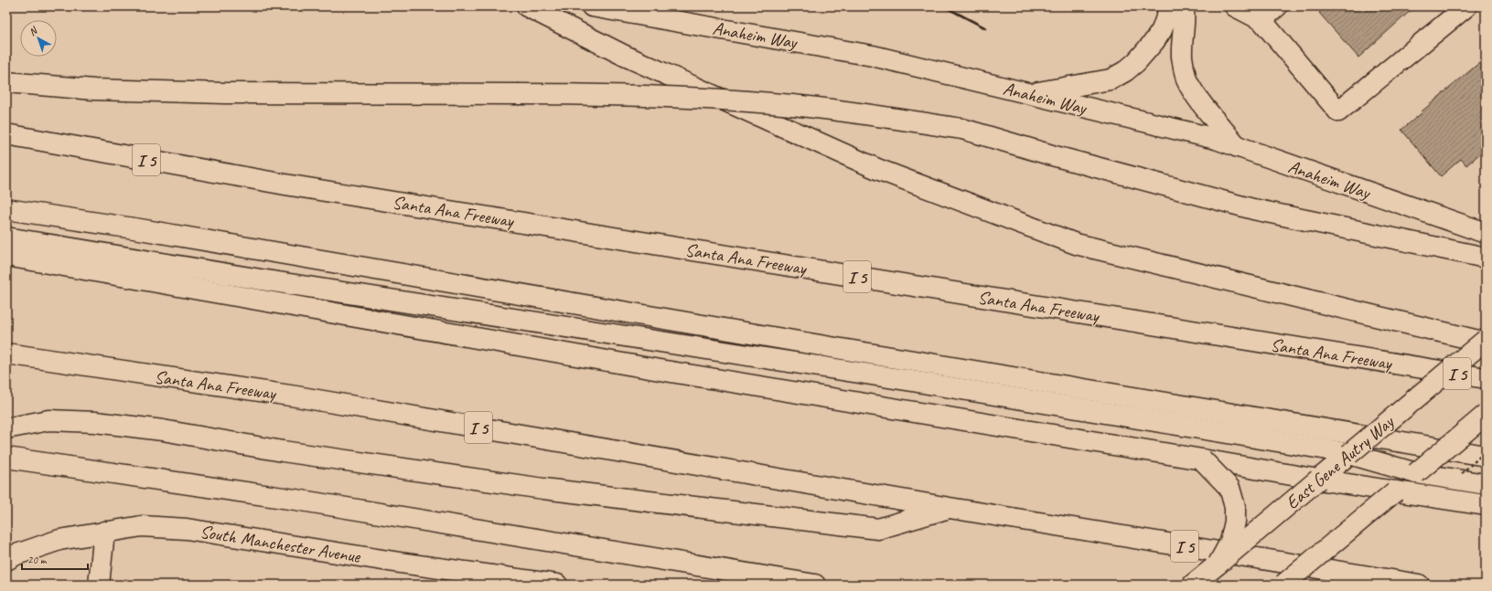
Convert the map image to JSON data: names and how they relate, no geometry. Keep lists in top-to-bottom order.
{
  "streets": {
    "main road": [
      "Anaheim Way",
      "I 5",
      "Santa Ana Freeway",
      "East Gene Autry Way",
      "South Manchester Avenue"
    ]
  },
  "scale_bar": "20 m",
  "north": "top left"
}
